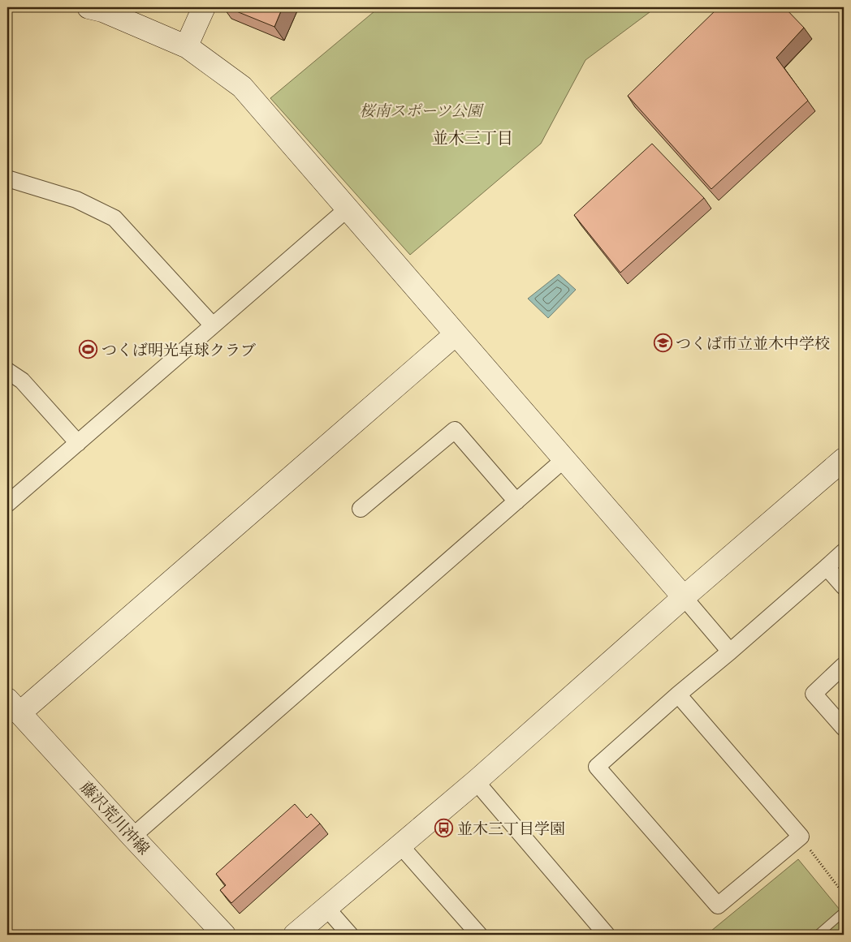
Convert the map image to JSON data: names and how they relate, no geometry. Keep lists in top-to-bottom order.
{
  "streets": {
    "street": ["藤沢荒川沖線"]
  },
  "districts": ["並木三丁目"],
  "parks": ["桜南スポーツ公園"],
  "places": {
    "school or university": ["つくば市立並木中学校"],
    "sports": ["つくば明光卓球クラブ"],
    "bus stop": ["並木三丁目学園"]
  }
}
